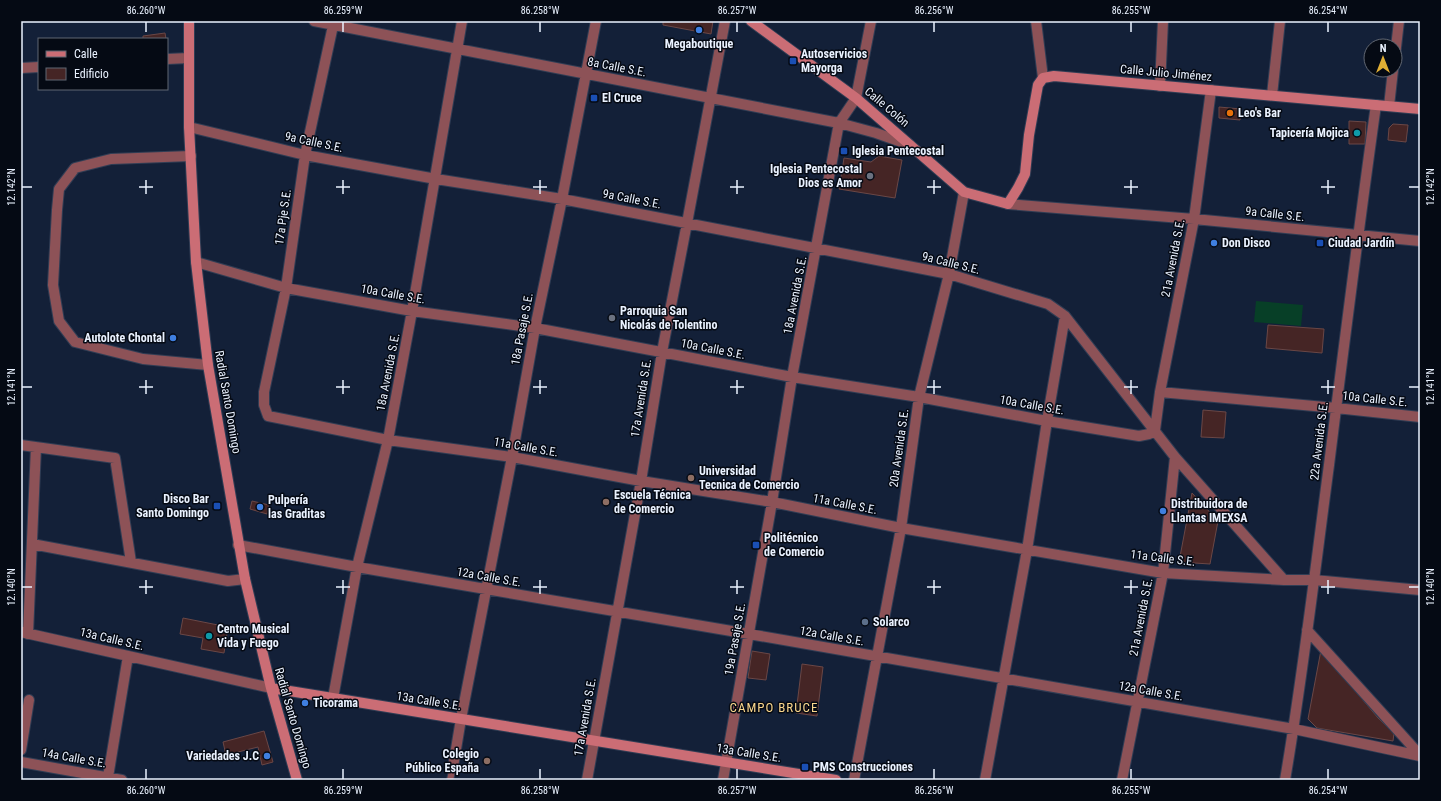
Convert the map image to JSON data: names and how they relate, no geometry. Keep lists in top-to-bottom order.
{
  "streets": {
    "main road": [
      "Calle Julio Jiménez",
      "Calle Colón",
      "Radial Santo Domingo",
      "13a Calle S.E."
    ],
    "street": [
      "8a Calle S.E.",
      "9a Calle S.E.",
      "17a Pje S.E.",
      "21a Avenida S.E.",
      "10a Calle S.E.",
      "18a Avenida S.E.",
      "18a Pasaje S.E.",
      "17a Avenida S.E.",
      "22a Avenida S.E.",
      "11a Calle S.E.",
      "20a Avenida S.E.",
      "12a Calle S.E.",
      "19a Pasaje S.E.",
      "14a Calle S.E."
    ]
  },
  "crossings": [
    ["8a Calle S.E.", "Calle Colón"],
    ["8a Calle S.E.", "17a Pje S.E."],
    ["8a Calle S.E.", "18a Avenida S.E."],
    ["8a Calle S.E.", "18a Pasaje S.E."],
    ["8a Calle S.E.", "17a Avenida S.E."],
    ["Calle Julio Jiménez", "21a Avenida S.E."],
    ["Calle Julio Jiménez", "22a Avenida S.E."],
    ["Calle Colón", "9a Calle S.E."],
    ["Calle Colón", "18a Avenida S.E."],
    ["Calle Colón", "20a Avenida S.E."],
    ["9a Calle S.E.", "17a Pje S.E."],
    ["9a Calle S.E.", "21a Avenida S.E."],
    ["9a Calle S.E.", "10a Calle S.E."],
    ["9a Calle S.E.", "18a Avenida S.E."],
    ["9a Calle S.E.", "18a Pasaje S.E."],
    ["9a Calle S.E.", "17a Avenida S.E."],
    ["9a Calle S.E.", "Radial Santo Domingo"],
    ["9a Calle S.E.", "22a Avenida S.E."],
    ["9a Calle S.E.", "11a Calle S.E."],
    ["9a Calle S.E.", "20a Avenida S.E."],
    ["17a Pje S.E.", "10a Calle S.E."],
    ["17a Pje S.E.", "11a Calle S.E."],
    ["21a Avenida S.E.", "10a Calle S.E."],
    ["21a Avenida S.E.", "11a Calle S.E."],
    ["21a Avenida S.E.", "12a Calle S.E."],
    ["10a Calle S.E.", "18a Avenida S.E."],
    ["10a Calle S.E.", "18a Pasaje S.E."],
    ["10a Calle S.E.", "17a Avenida S.E."],
    ["10a Calle S.E.", "Radial Santo Domingo"],
    ["10a Calle S.E.", "22a Avenida S.E."],
    ["10a Calle S.E.", "20a Avenida S.E."],
    ["18a Avenida S.E.", "11a Calle S.E."],
    ["18a Avenida S.E.", "12a Calle S.E."],
    ["18a Avenida S.E.", "13a Calle S.E."],
    ["18a Avenida S.E.", "19a Pasaje S.E."],
    ["18a Pasaje S.E.", "11a Calle S.E."],
    ["18a Pasaje S.E.", "12a Calle S.E."],
    ["17a Avenida S.E.", "11a Calle S.E."],
    ["17a Avenida S.E.", "12a Calle S.E."],
    ["17a Avenida S.E.", "13a Calle S.E."],
    ["Radial Santo Domingo", "12a Calle S.E."],
    ["Radial Santo Domingo", "13a Calle S.E."],
    ["22a Avenida S.E.", "11a Calle S.E."],
    ["22a Avenida S.E.", "12a Calle S.E."],
    ["11a Calle S.E.", "20a Avenida S.E."],
    ["11a Calle S.E.", "19a Pasaje S.E."],
    ["20a Avenida S.E.", "12a Calle S.E."],
    ["12a Calle S.E.", "19a Pasaje S.E."],
    ["13a Calle S.E.", "19a Pasaje S.E."]
  ],
  "districts": ["CAMPO BRUCE"],
  "places": {
    "other": [
      "Megaboutique",
      "Leo's Bar",
      "Tapicería Mojica",
      "Iglesia Pentecostal Dios es Amor",
      "Don Disco",
      "Parroquia San Nicolás de Tolentino",
      "Autolote Chontal",
      "Universidad Tecnica de Comercio",
      "Escuela Técnica de Comercio",
      "Pulpería las Graditas",
      "Distribuidora de Llantas IMEXSA",
      "Solarco",
      "Centro Musical Vida y Fuego",
      "Ticorama",
      "Variedades J.C",
      "Colegio Público España"
    ],
    "transit": [
      "Autoservicios Mayorga",
      "El Cruce",
      "Iglesia Pentecostal",
      "Ciudad Jardín",
      "Disco Bar Santo Domingo",
      "Politécnico de Comercio",
      "PMS Construcciones"
    ]
  },
  "legend": ["Calle", "Edificio"],
  "north": "top",
  "coordinates": [
    "86.260°W",
    "86.259°W",
    "86.258°W",
    "86.257°W",
    "86.256°W",
    "86.255°W",
    "86.254°W",
    "12.142°N",
    "12.141°N",
    "12.140°N"
  ]
}
